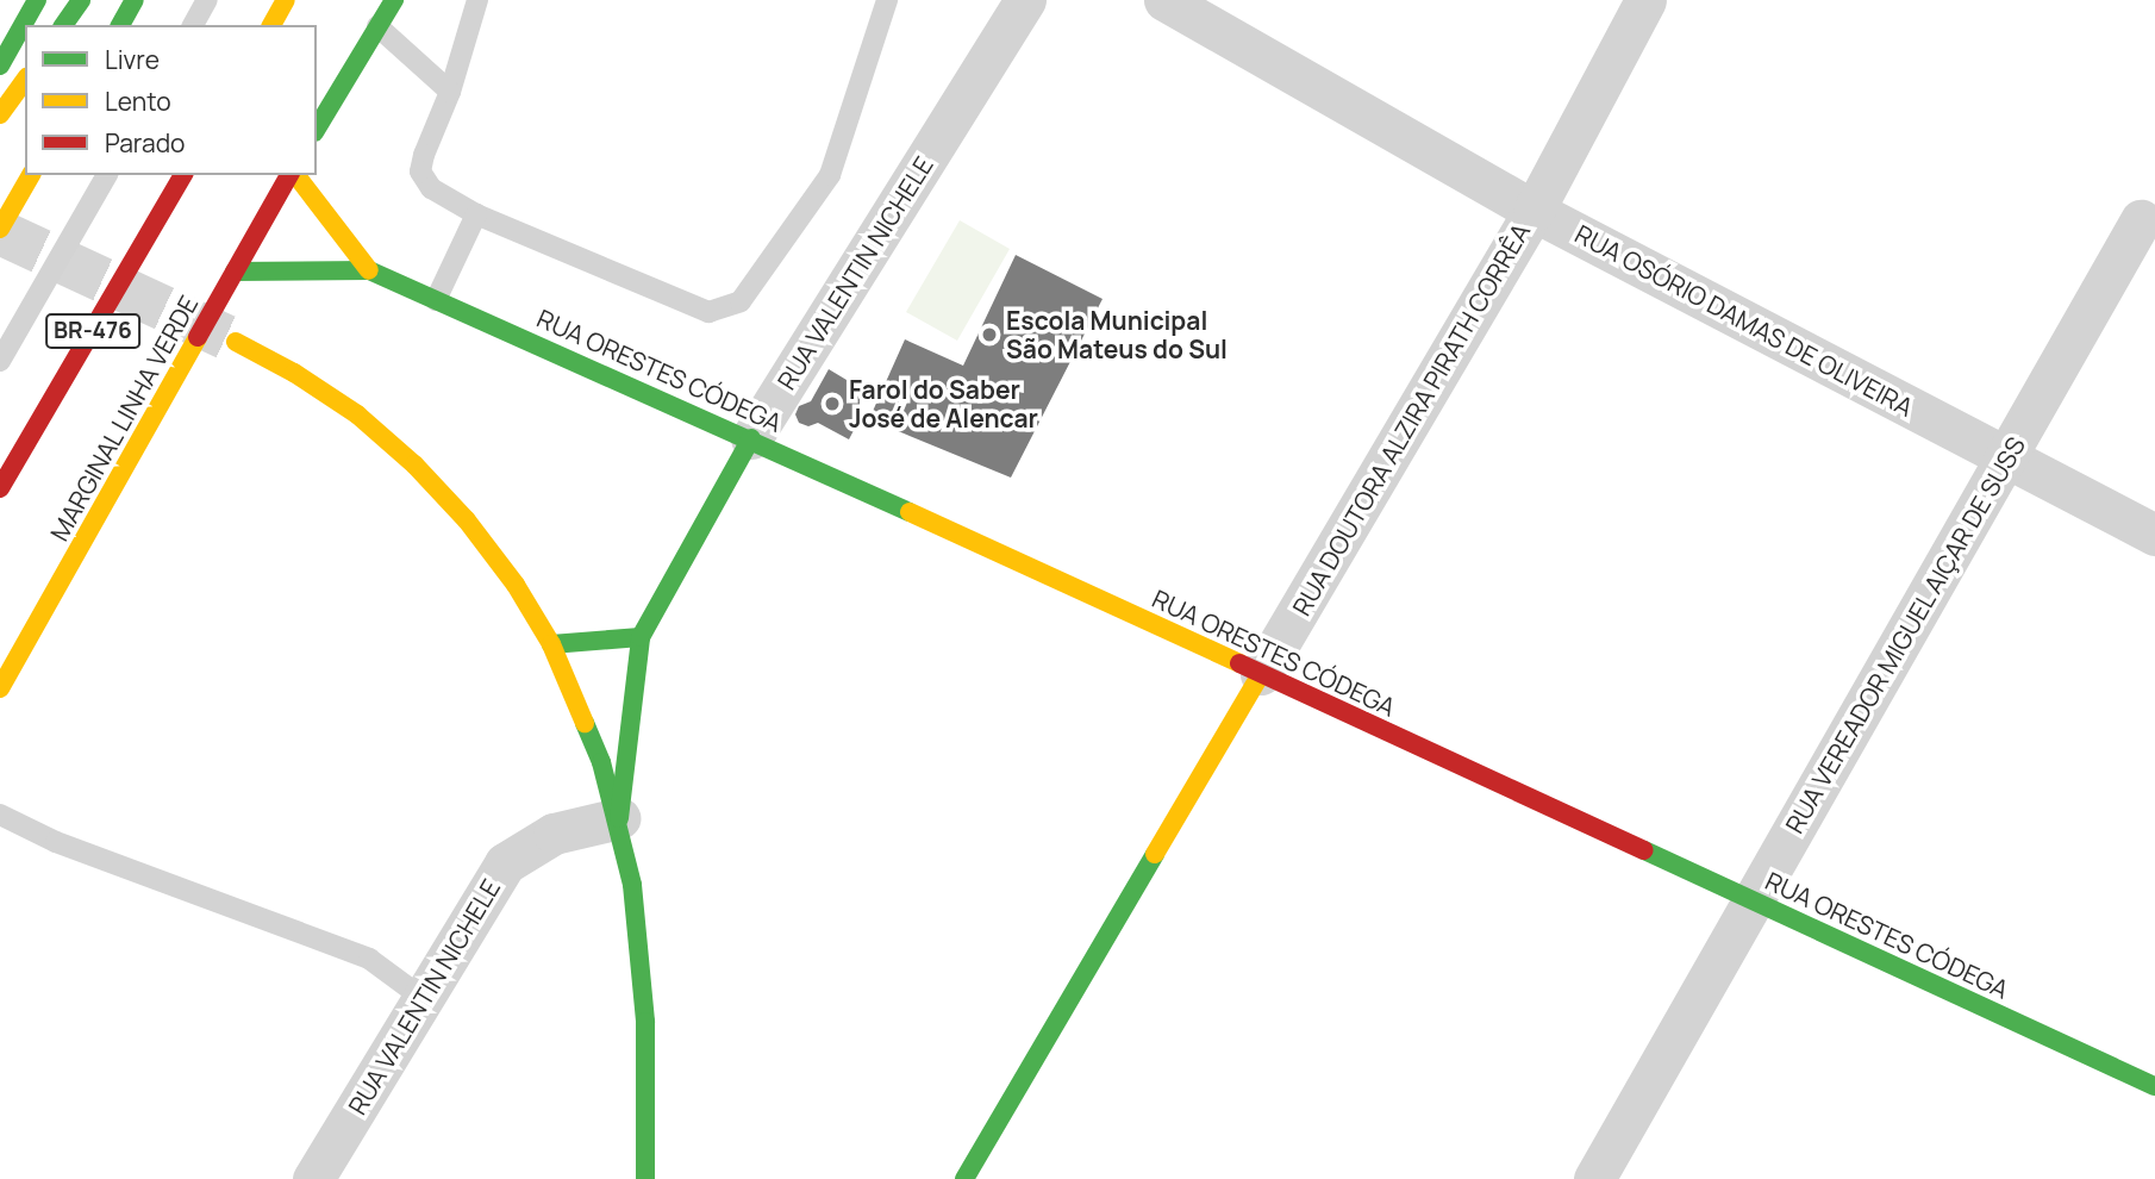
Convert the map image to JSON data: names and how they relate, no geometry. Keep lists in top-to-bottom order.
{
  "streets": {
    "main road": [
      "RUA VALENTIN NICHELE",
      "BR-476",
      "RUA ORESTES CÓDEGA",
      "MARGINAL LINHA VERDE",
      "RUA DOUTORA ALZIRA PIRATH CORRÊA"
    ],
    "street": ["RUA OSÓRIO DAMAS DE OLIVEIRA", "RUA VEREADOR MIGUEL AIÇAR DE SUSS"]
  },
  "crossings": [
    ["RUA VALENTIN NICHELE", "RUA ORESTES CÓDEGA"],
    ["RUA OSÓRIO DAMAS DE OLIVEIRA", "RUA DOUTORA ALZIRA PIRATH CORRÊA"],
    ["RUA OSÓRIO DAMAS DE OLIVEIRA", "RUA VEREADOR MIGUEL AIÇAR DE SUSS"],
    ["RUA ORESTES CÓDEGA", "MARGINAL LINHA VERDE"],
    ["RUA ORESTES CÓDEGA", "RUA DOUTORA ALZIRA PIRATH CORRÊA"],
    ["RUA ORESTES CÓDEGA", "RUA VEREADOR MIGUEL AIÇAR DE SUSS"]
  ],
  "places": ["Escola Municipal São Mateus do Sul", "Farol do Saber José de Alencar"],
  "legend": ["Livre", "Lento", "Parado"]
}
